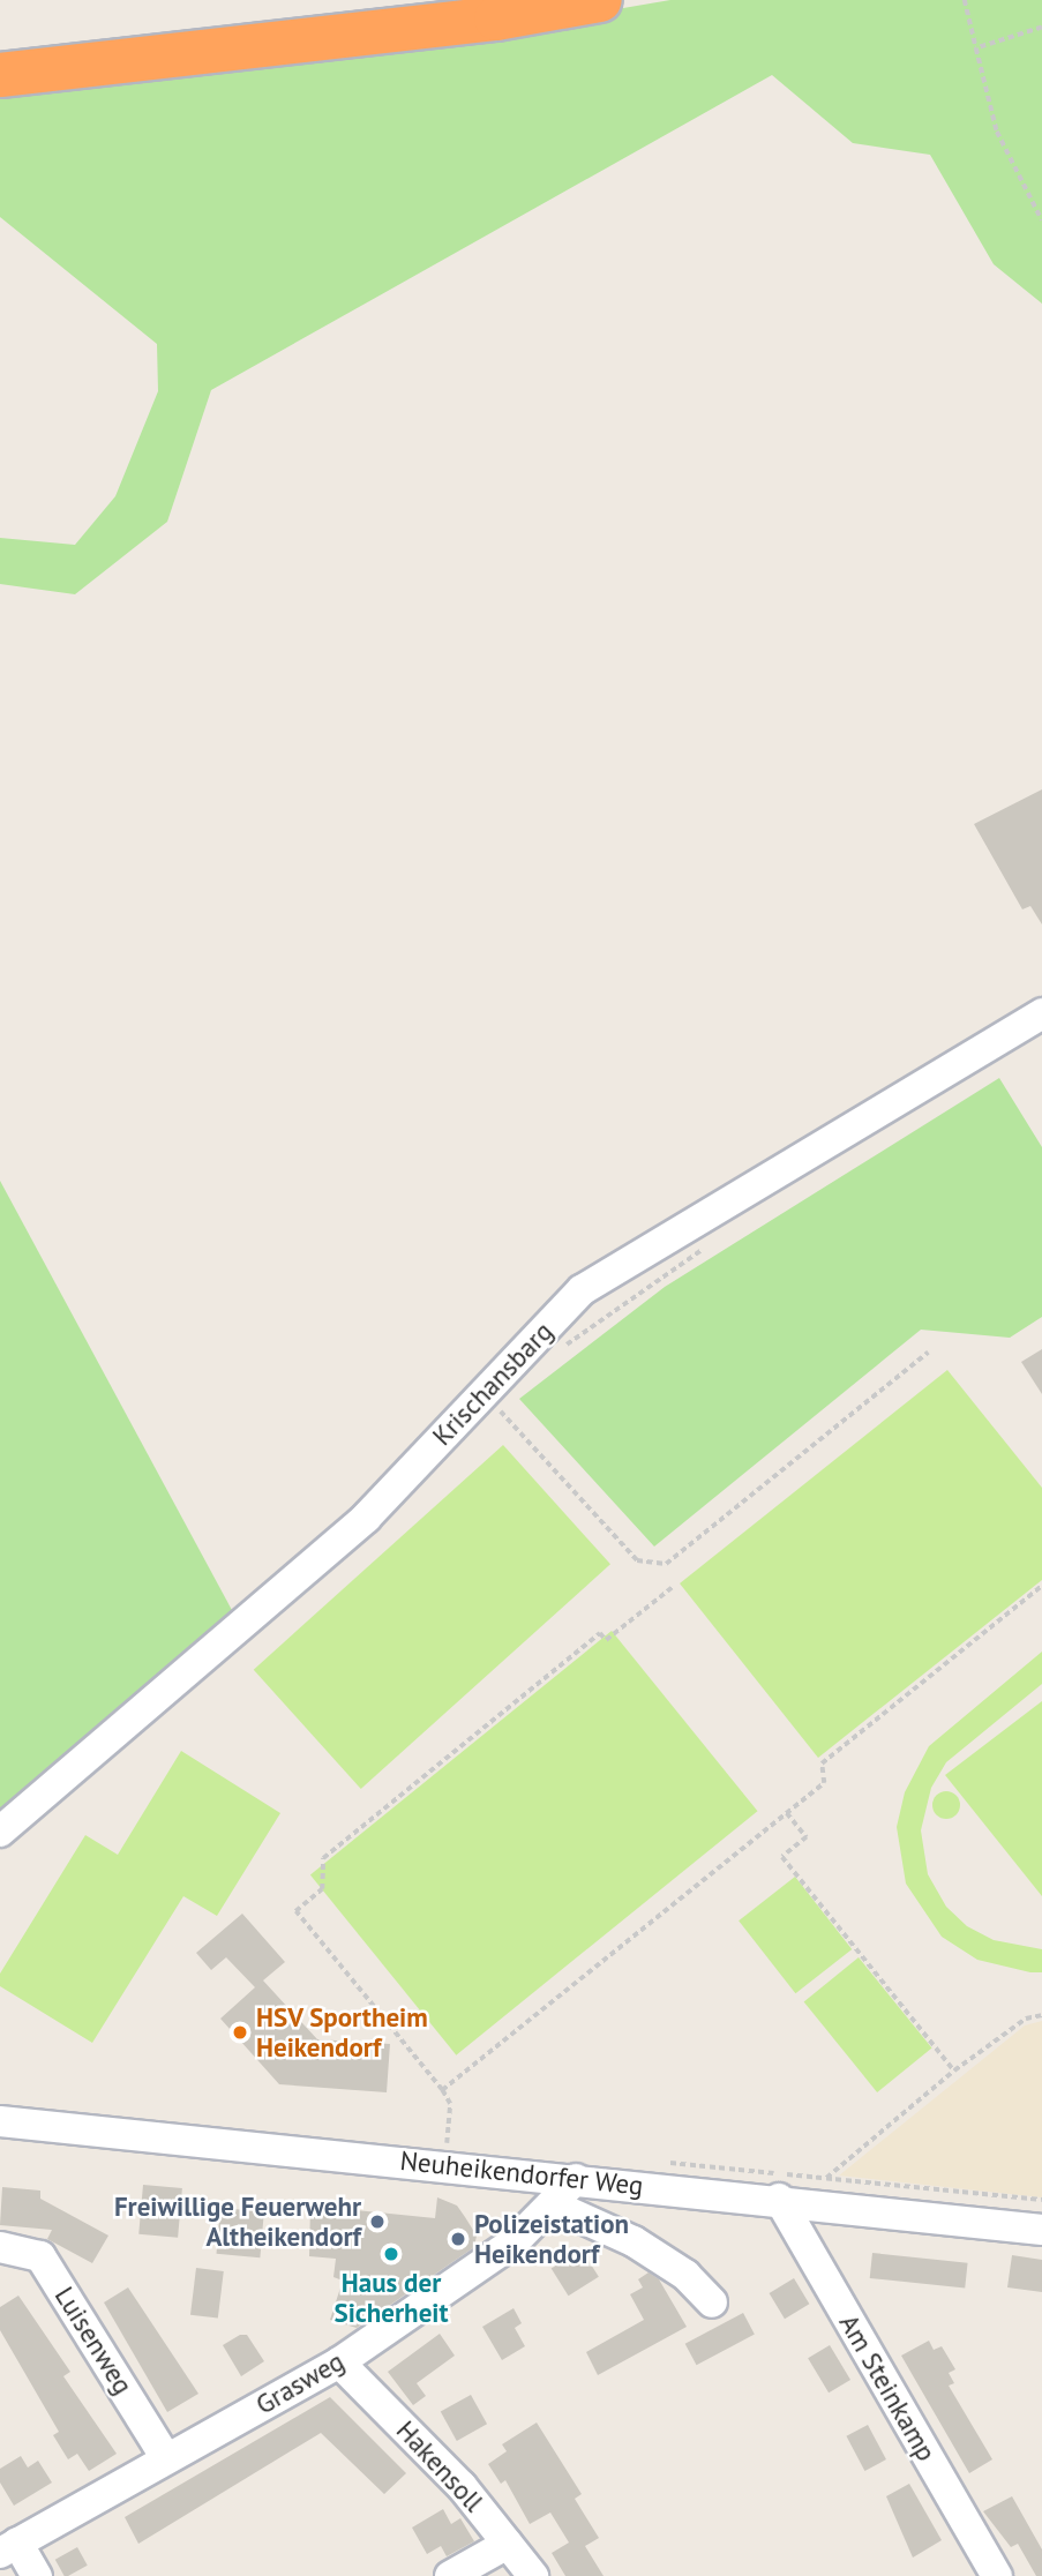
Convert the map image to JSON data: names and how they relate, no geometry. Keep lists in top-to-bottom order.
{
  "streets": {
    "street": [
      "Krischansbarg",
      "Neuheikendorfer Weg",
      "Luisenweg",
      "Grasweg",
      "Am Steinkamp",
      "Hakensoll"
    ]
  },
  "crossings": [
    ["Neuheikendorfer Weg", "Grasweg"],
    ["Neuheikendorfer Weg", "Am Steinkamp"],
    ["Luisenweg", "Grasweg"],
    ["Grasweg", "Hakensoll"]
  ],
  "places": [
    "HSV Sportheim Heikendorf",
    "Freiwillige Feuerwehr Altheikendorf",
    "Polizeistation Heikendorf",
    "Haus der Sicherheit"
  ]
}
